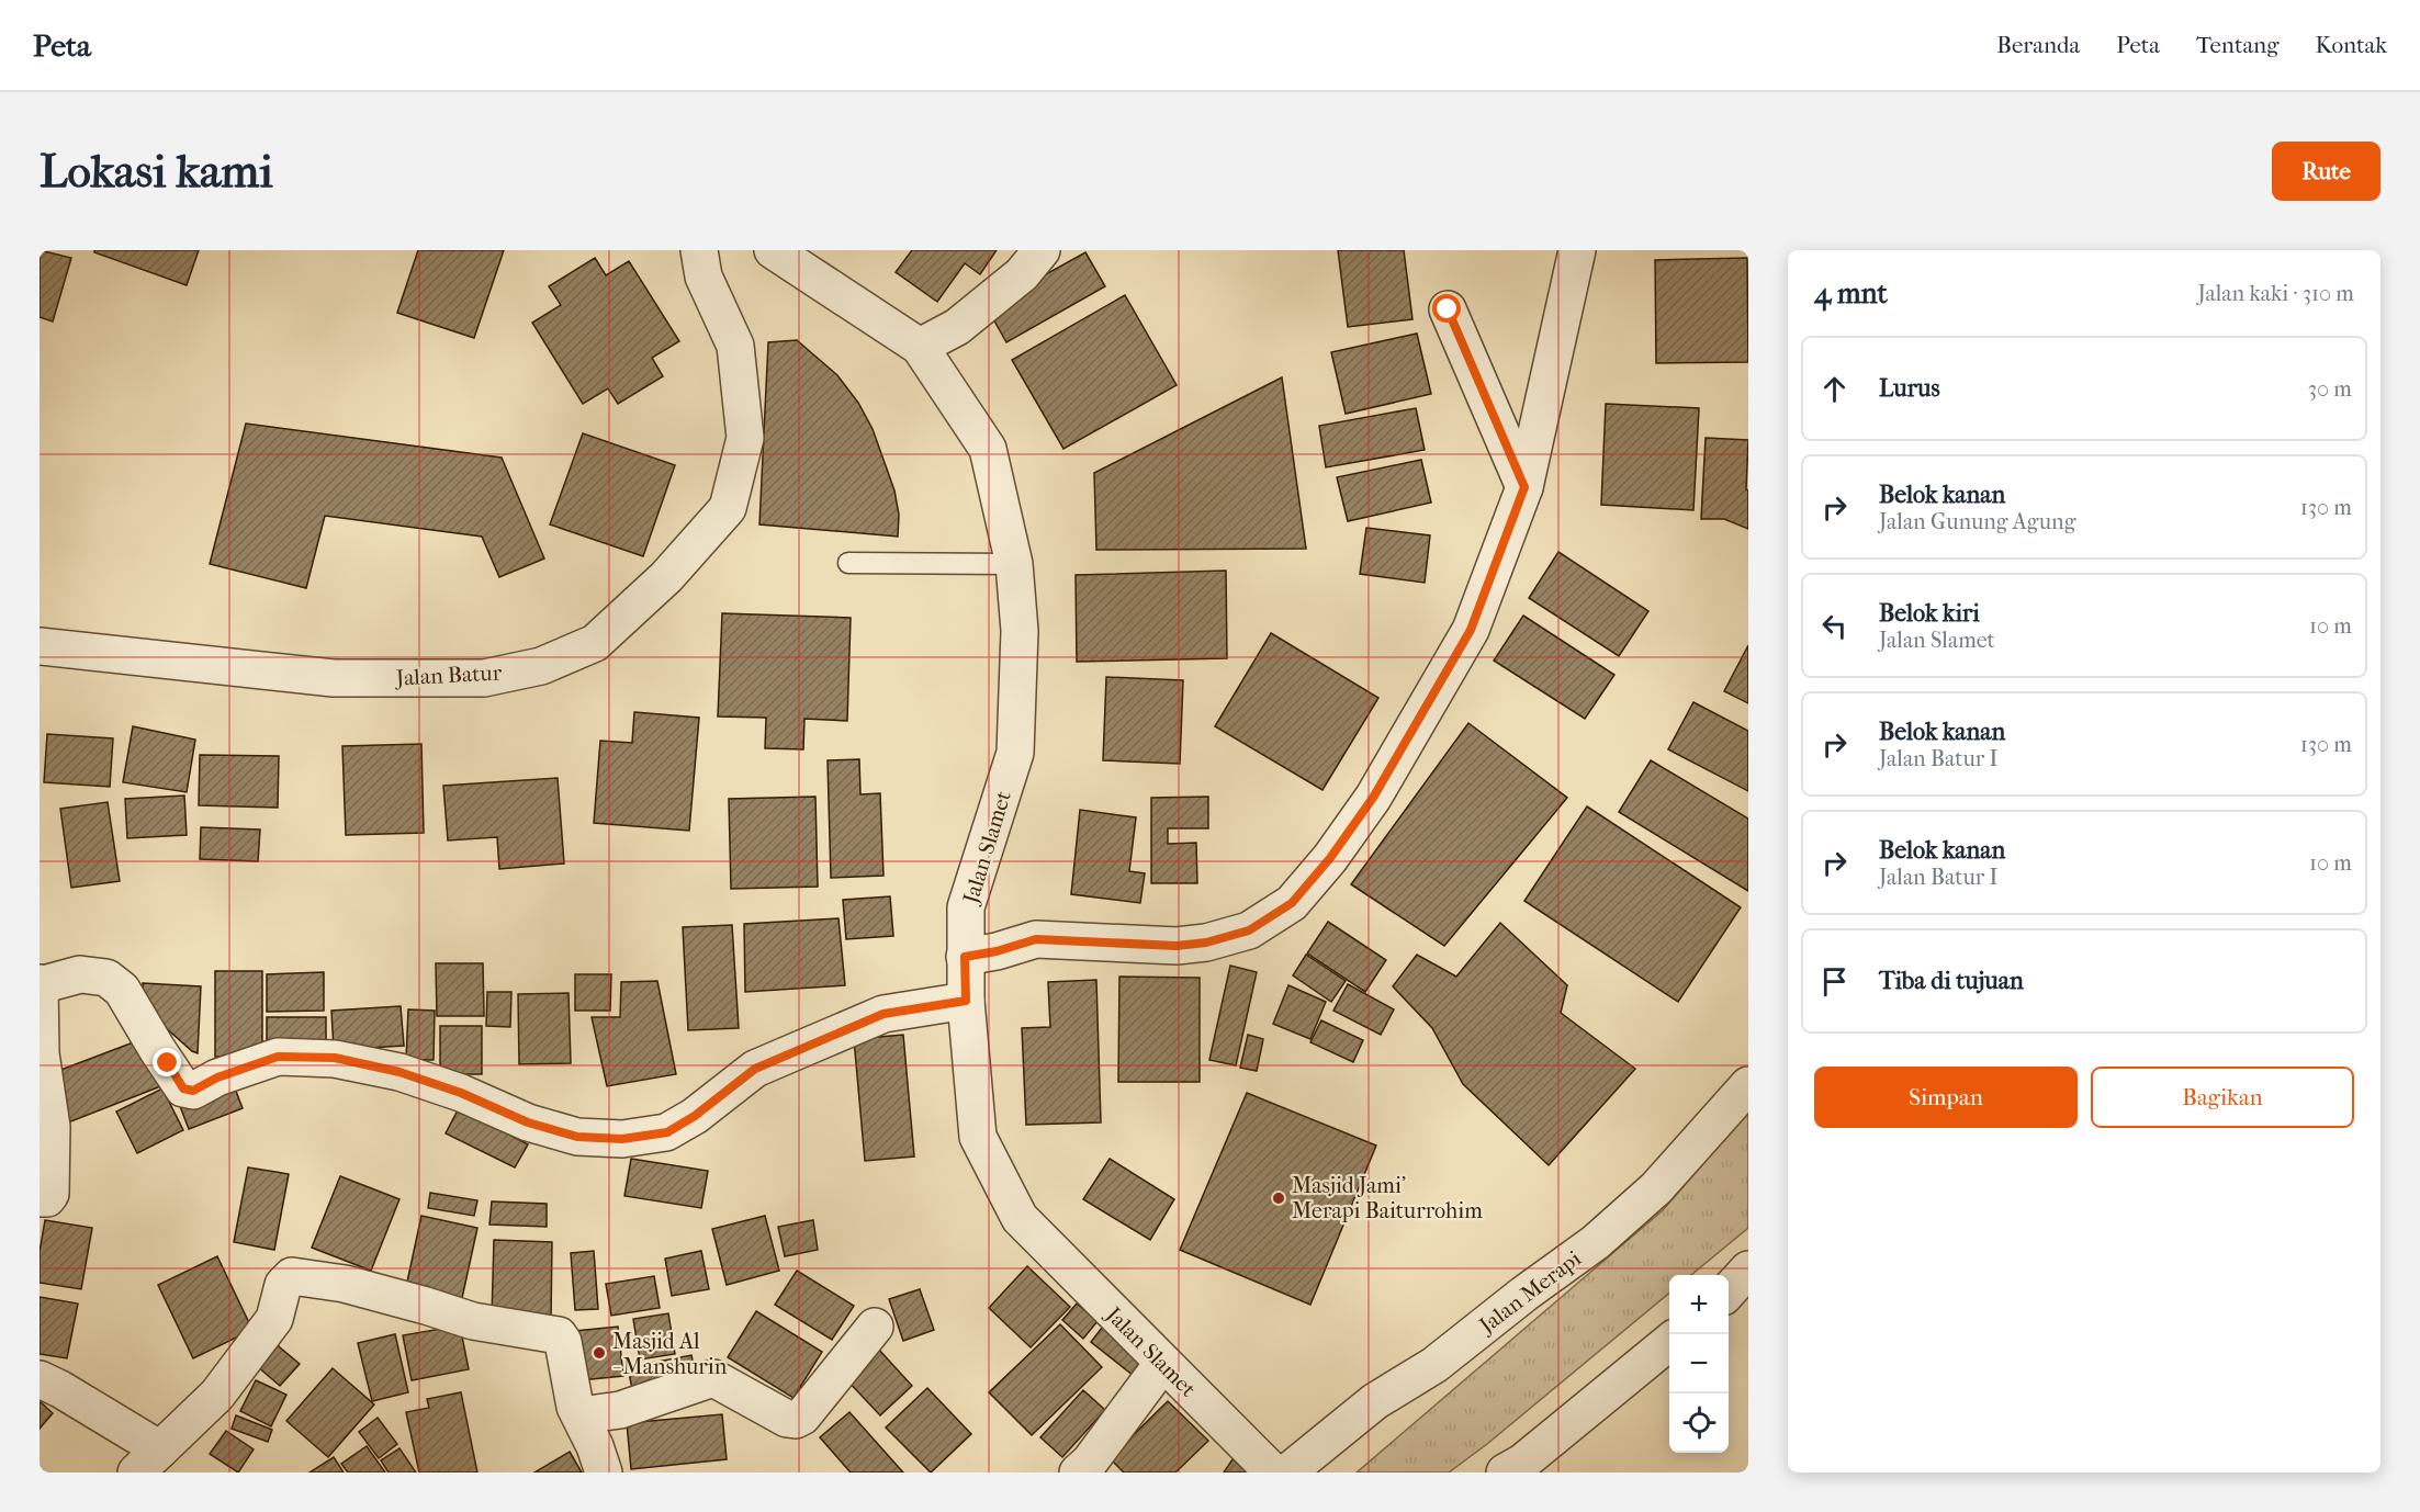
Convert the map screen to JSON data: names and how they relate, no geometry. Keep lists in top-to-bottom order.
{
  "streets": {
    "street": ["Jalan Batur", "Jalan Slamet", "Jalan Merapi"]
  },
  "places": ["Masjid Jami' Merapi Baiturrohim", "Masjid Al - Manshurin"],
  "page": {
    "header": "Peta",
    "nav": [
      "Beranda",
      "Peta",
      "Tentang",
      "Kontak"
    ],
    "buttons": [
      "Rute",
      ["Simpan", "Bagikan"]
    ],
    "title": "Lokasi kami",
    "heading": ["4 mnt", "Jalan kaki · 310 m"],
    "list": [
      ["Lurus", "30 m"],
      ["Belok kanan", "Jalan Gunung Agung", "130 m"],
      ["Belok kiri", "Jalan Slamet", "10 m"],
      ["Belok kanan", "Jalan Batur I", "130 m"],
      ["Belok kanan", "Jalan Batur I", "10 m"],
      "Tiba di tujuan"
    ],
    "map_buttons": ["+", "−"]
  }
}
